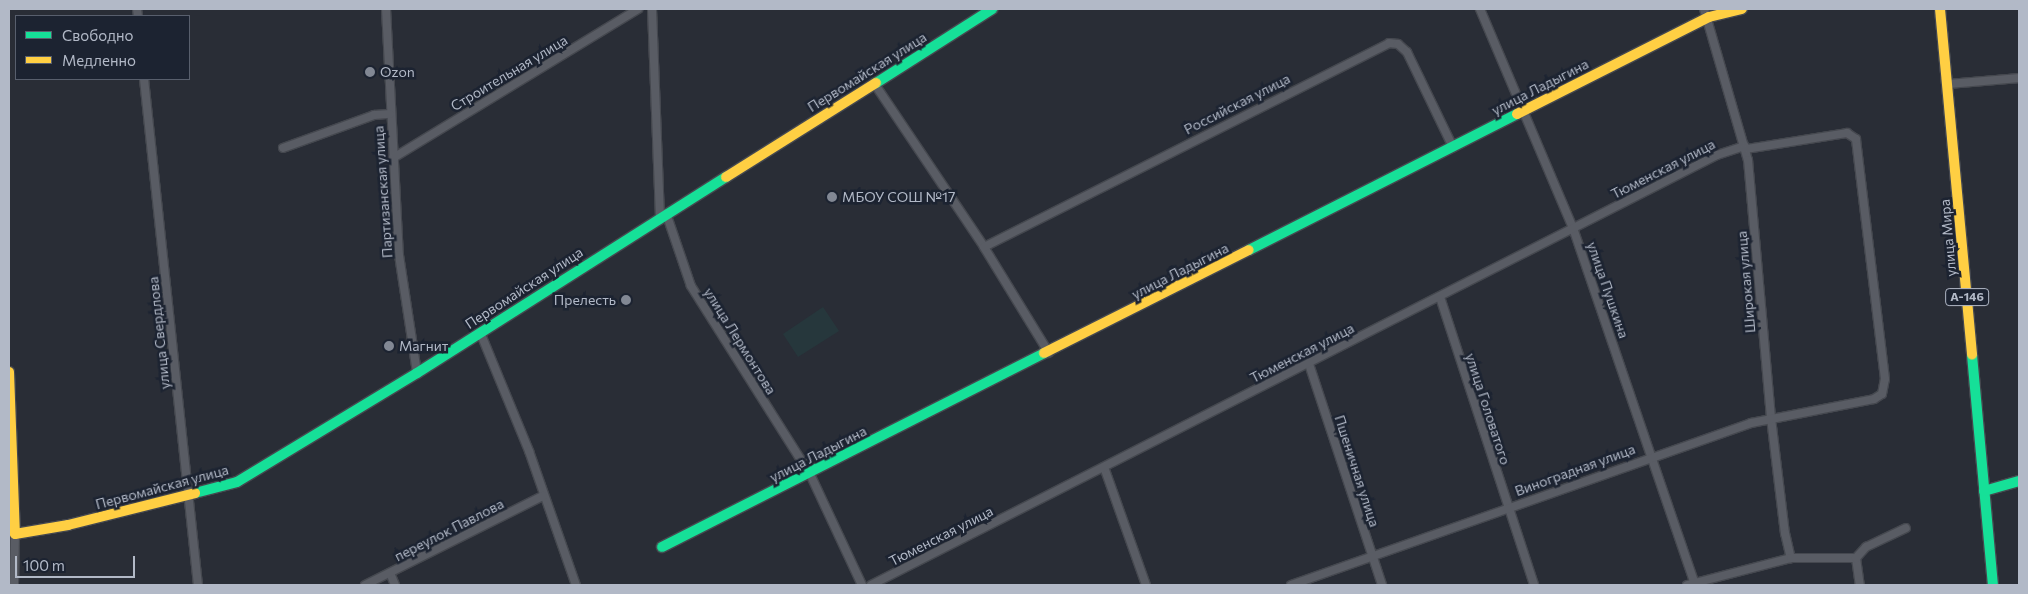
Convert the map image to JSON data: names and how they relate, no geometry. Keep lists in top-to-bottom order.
{
  "streets": {
    "main road": [
      "Первомайская улица",
      "улица Ладыгина",
      "улица Мира",
      "А-146"
    ],
    "street": [
      "Строительная улица",
      "Российская улица",
      "Тюменская улица",
      "Партизанская улица",
      "Широкая улица",
      "улица Пушкина",
      "улица Свердлова",
      "улица Лермонтова",
      "улица Головатого",
      "Виноградная улица",
      "Пшеничная улица",
      "переулок Павлова"
    ]
  },
  "crossings": [
    ["Первомайская улица", "Партизанская улица"],
    ["Первомайская улица", "улица Свердлова"],
    ["Первомайская улица", "улица Лермонтова"],
    ["Строительная улица", "Партизанская улица"],
    ["улица Ладыгина", "Российская улица"],
    ["улица Ладыгина", "Широкая улица"],
    ["улица Ладыгина", "улица Пушкина"],
    ["улица Ладыгина", "улица Лермонтова"],
    ["Тюменская улица", "Широкая улица"],
    ["Тюменская улица", "улица Пушкина"],
    ["Тюменская улица", "улица Головатого"],
    ["Тюменская улица", "Виноградная улица"],
    ["Тюменская улица", "Пшеничная улица"],
    ["Широкая улица", "Виноградная улица"],
    ["улица Пушкина", "Виноградная улица"],
    ["улица Головатого", "Виноградная улица"],
    ["Виноградная улица", "Пшеничная улица"]
  ],
  "places": [
    "Ozon",
    "МБОУ СОШ №17",
    "Прелесть",
    "Магнит"
  ],
  "legend": ["Свободно", "Медленно"],
  "scale_bar": "100 m"
}
